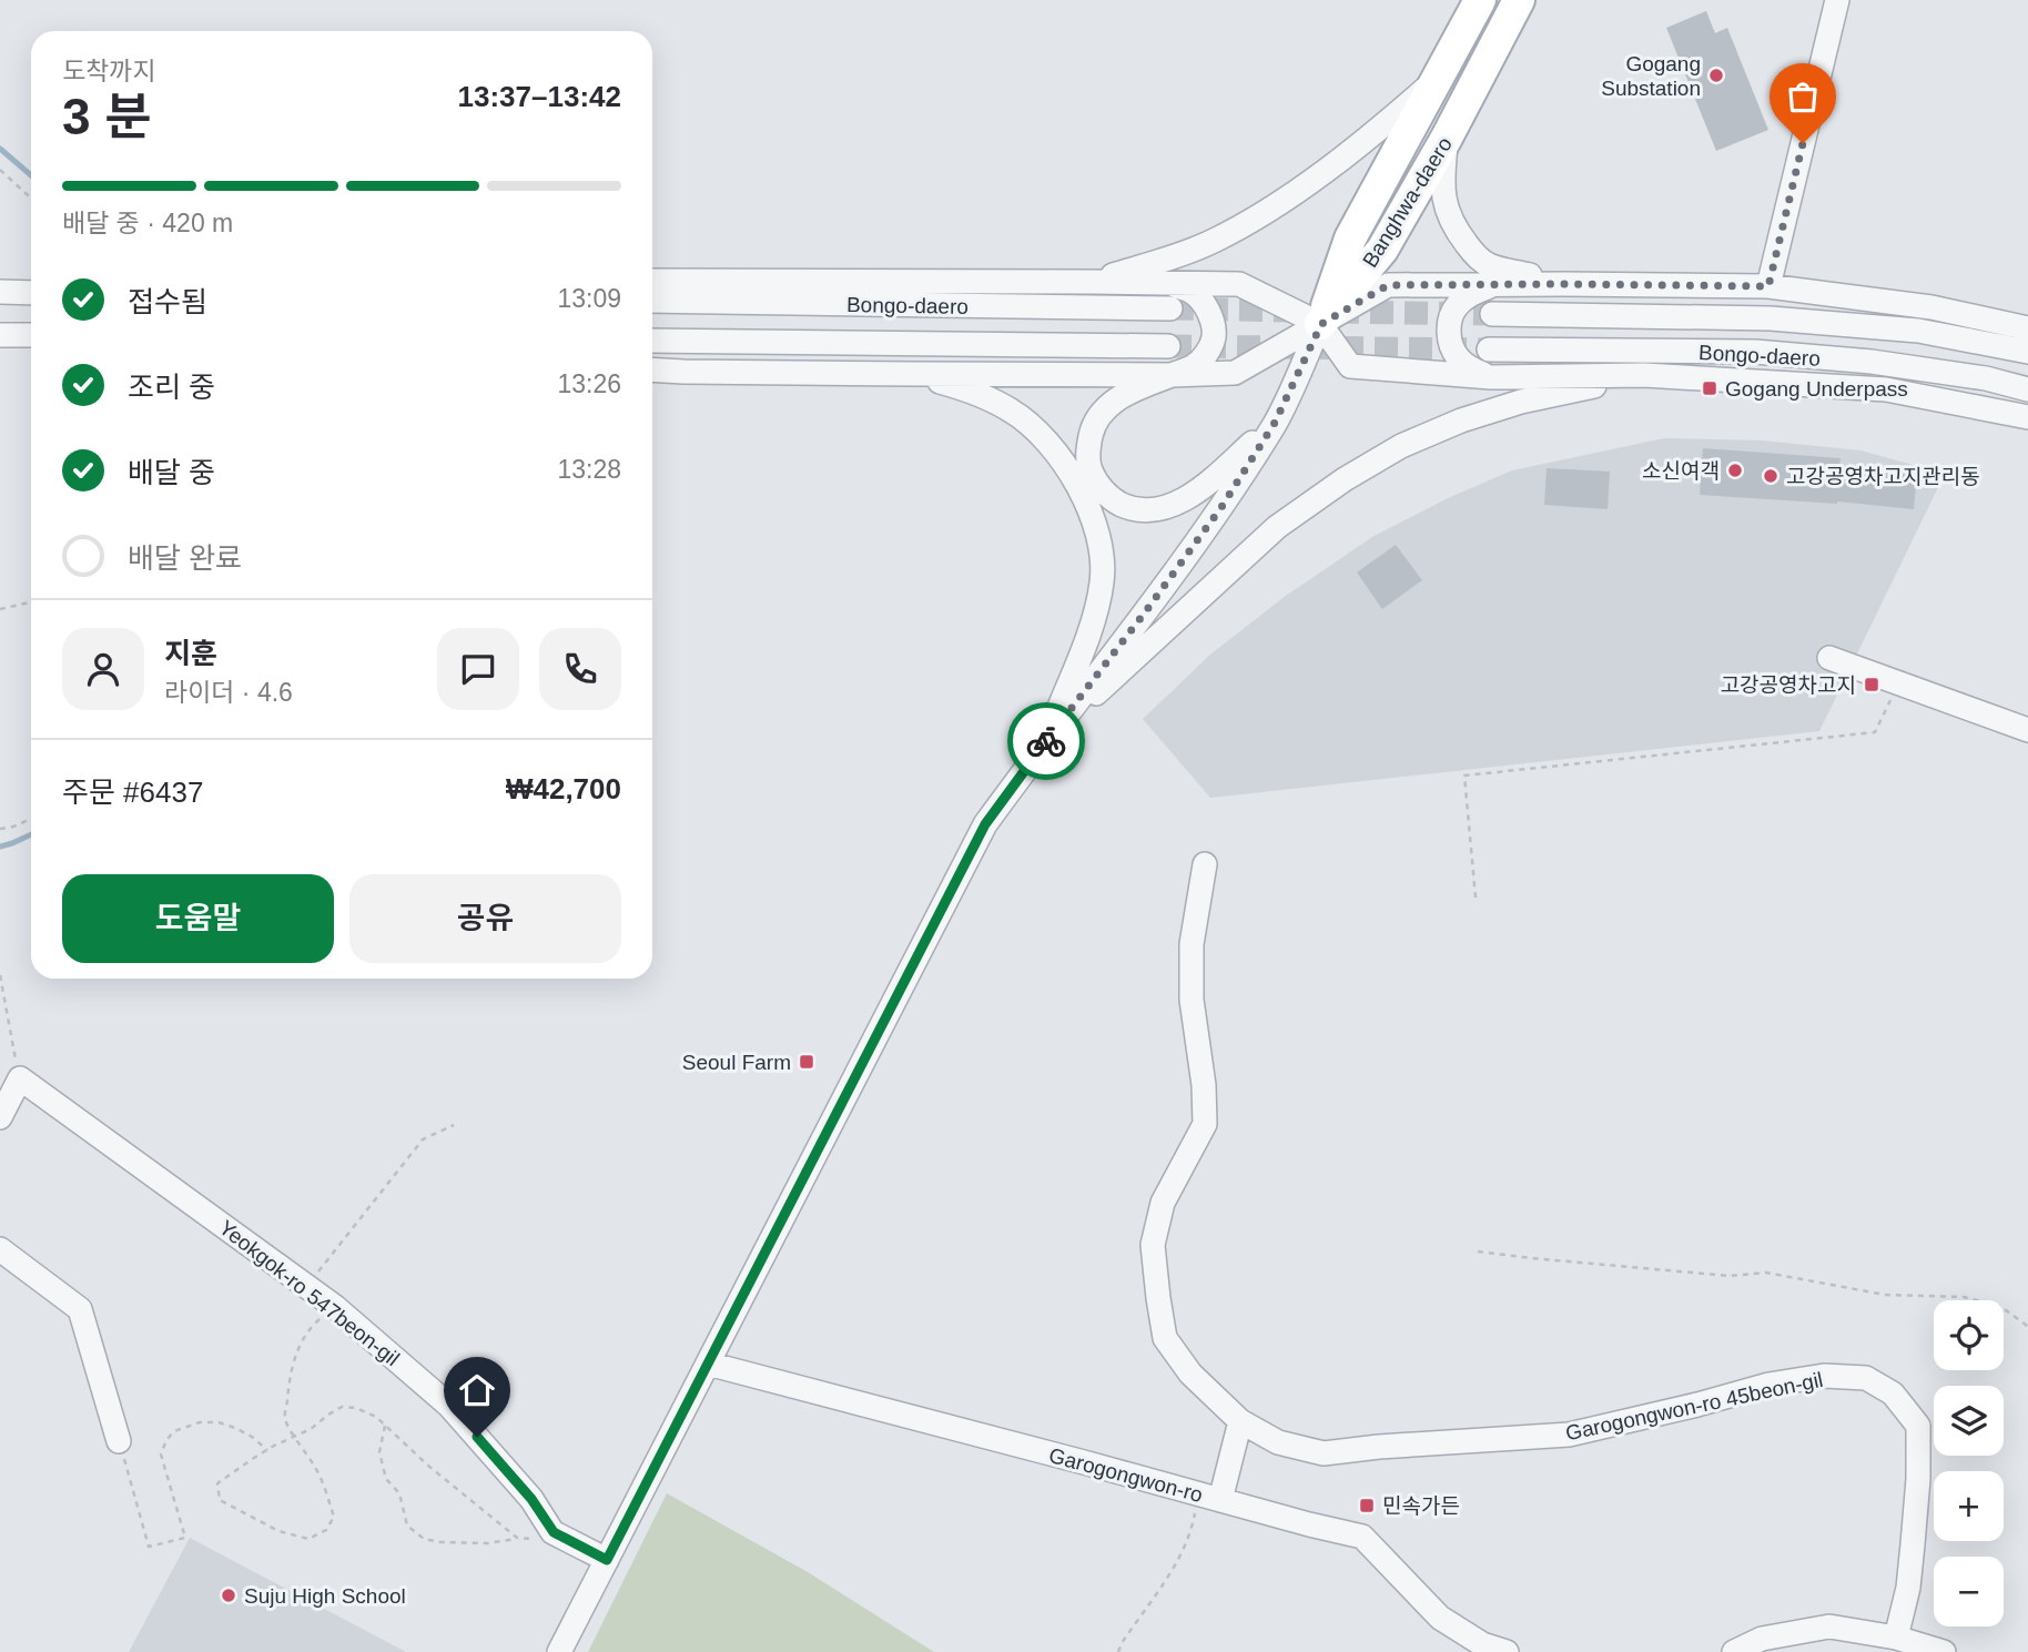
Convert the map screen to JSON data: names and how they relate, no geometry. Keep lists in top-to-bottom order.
{
  "streets": {
    "main road": ["Banghwa-daero"],
    "street": [
      "Bongo-daero",
      "Yeokgok-ro 547beon-gil",
      "Garogongwon-ro 45beon-gil",
      "Garogongwon-ro"
    ]
  },
  "places": {
    "other": [
      "Gogang Substation",
      "소신여객",
      "고강공영차고지관리동",
      "Suju High School"
    ],
    "transit": [
      "Gogang Underpass",
      "고강공영차고지",
      "Seoul Farm",
      "민속가든"
    ]
  },
  "page": {
    "heading": ["3 분", "도착까지", "13:37–13:42"],
    "panel": [
      "지훈",
      "라이더 · 4.6",
      "주문 #6437",
      "₩42,700"
    ],
    "bar": "배달 중 · 420 m",
    "list": [
      ["접수됨", "13:09"],
      ["조리 중", "13:26"],
      ["배달 중", "13:28"],
      "배달 완료"
    ],
    "buttons": ["도움말", "공유"],
    "map_buttons": ["+", "−"]
  }
}
